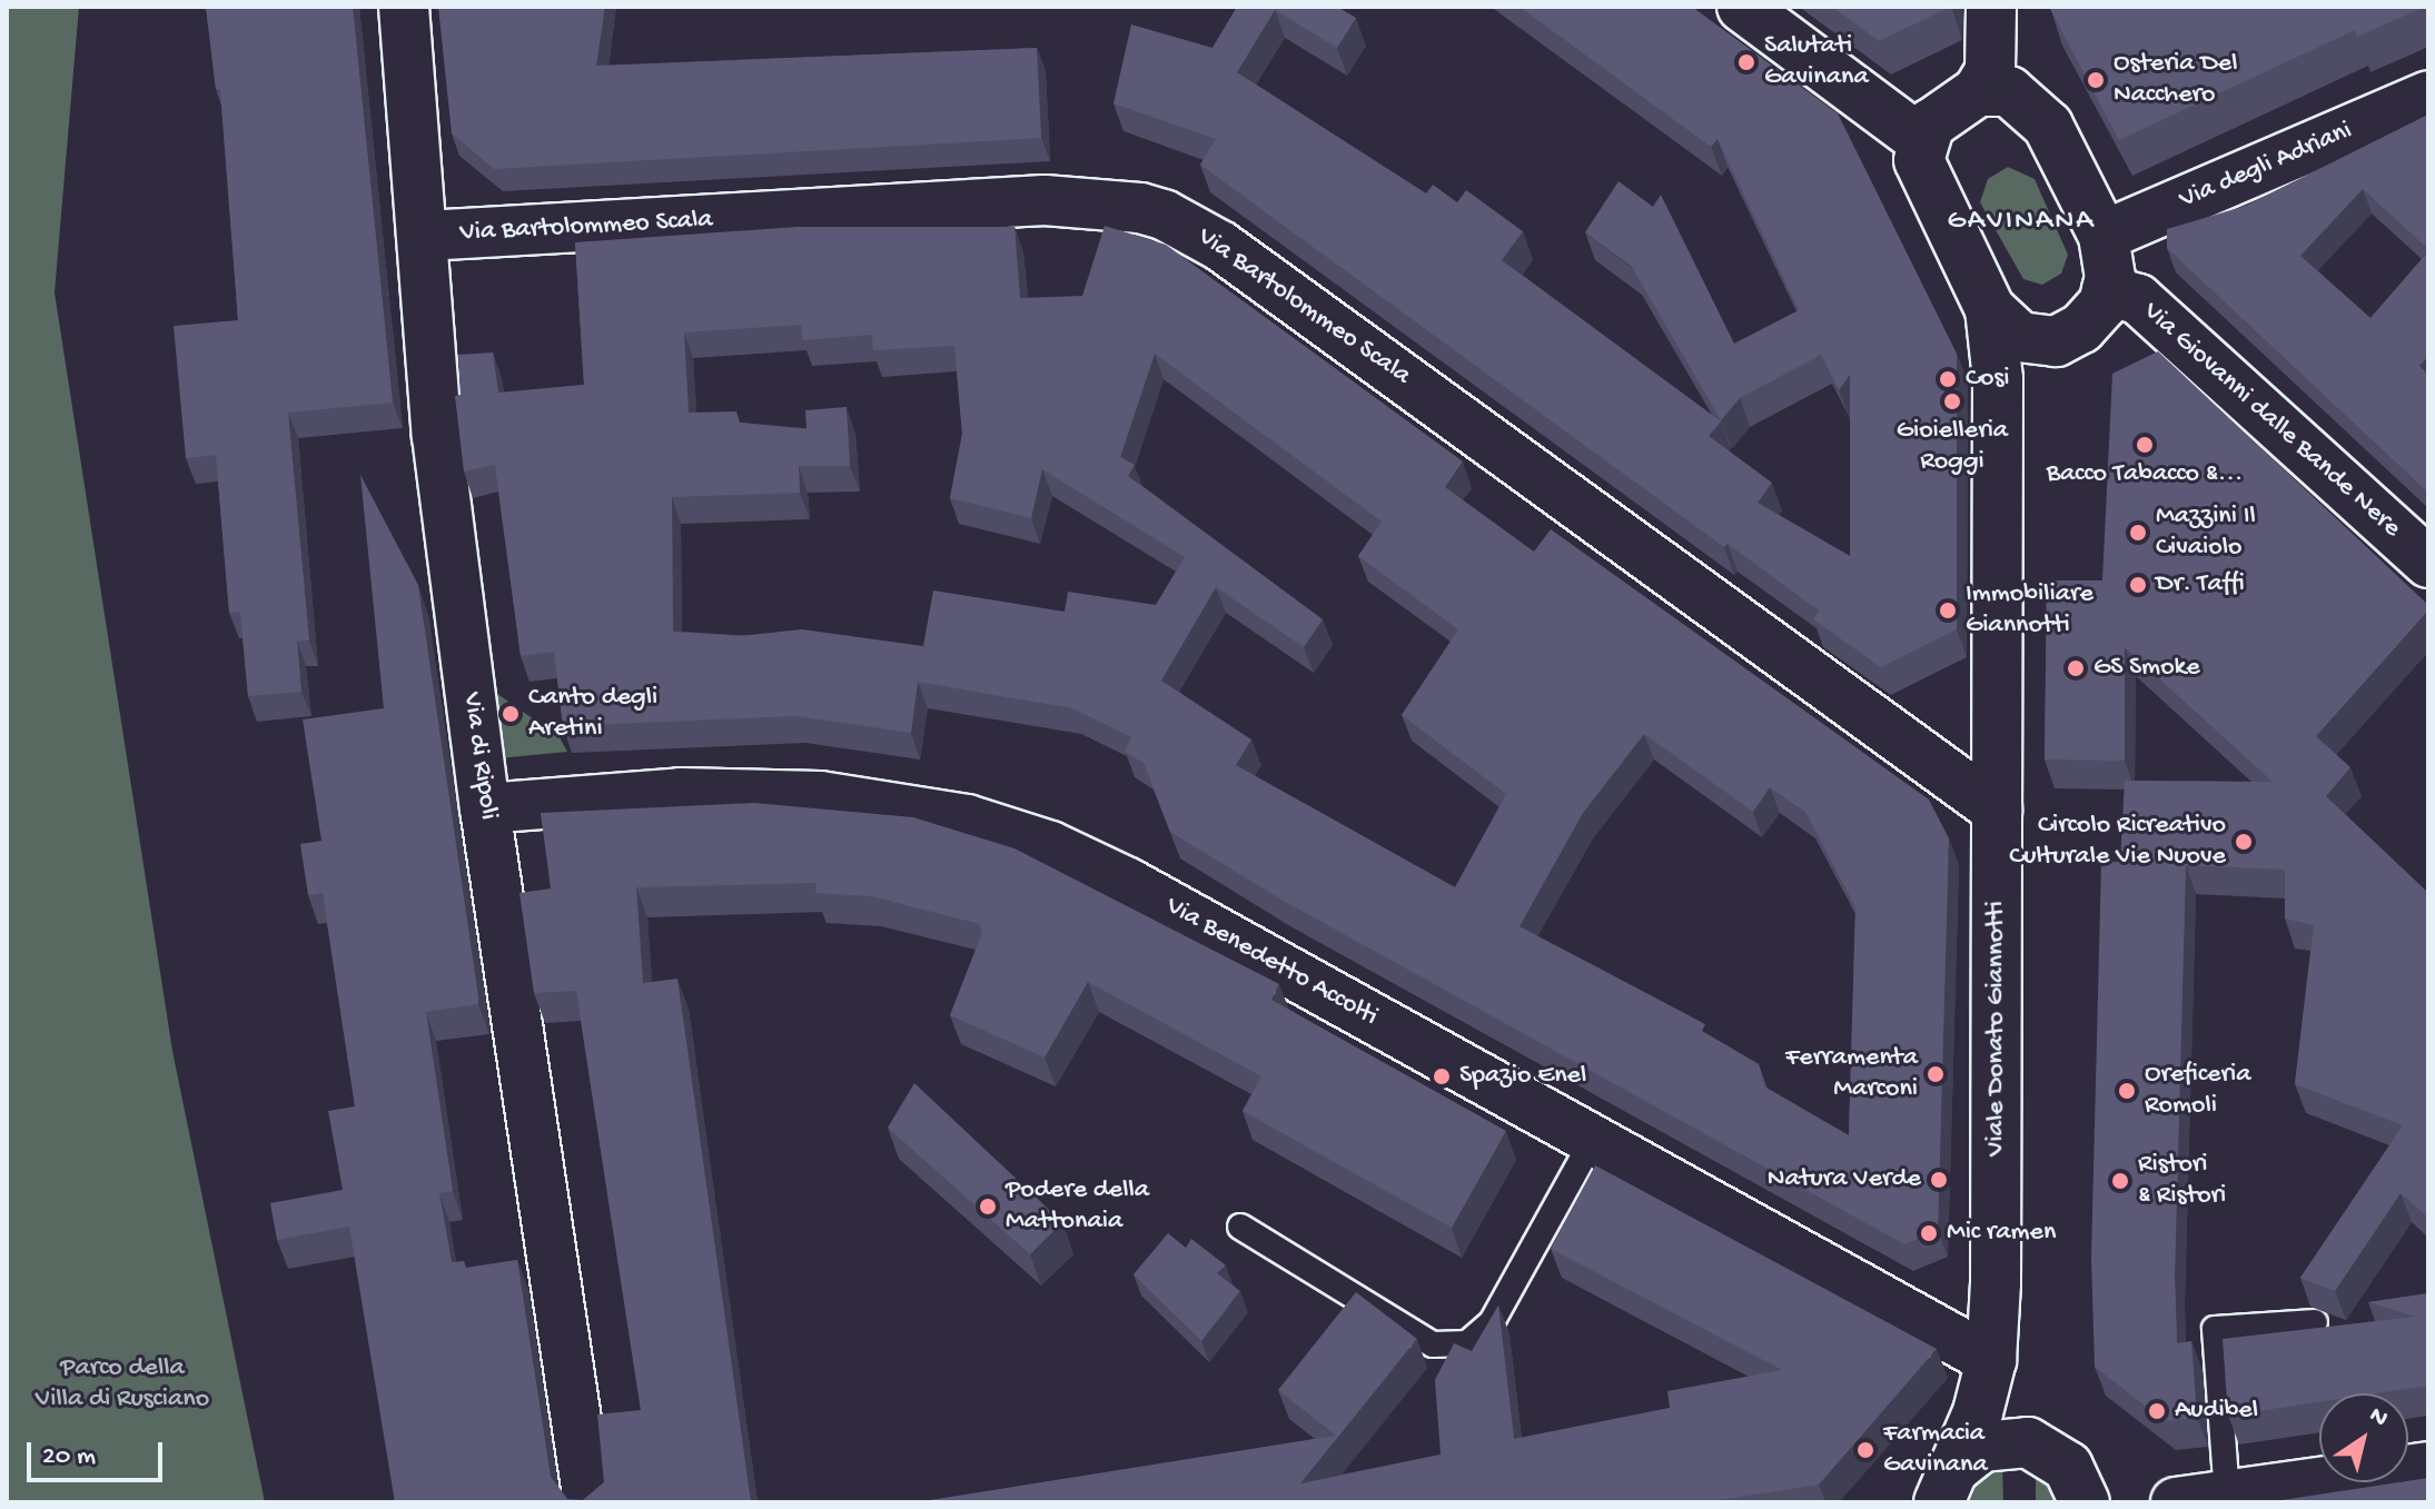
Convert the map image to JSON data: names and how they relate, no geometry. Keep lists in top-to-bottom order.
{
  "streets": {
    "street": [
      "Via degli Adriani",
      "Via Bartolommeo Scala",
      "Via Giovanni dalle Bande Nere",
      "Via di Ripoli",
      "Via Benedetto Accolti",
      "Viale Donato Giannotti"
    ]
  },
  "crossings": [
    ["Via Bartolommeo Scala", "Via di Ripoli"],
    ["Via Bartolommeo Scala", "Viale Donato Giannotti"],
    ["Via di Ripoli", "Via Benedetto Accolti"],
    ["Via Benedetto Accolti", "Viale Donato Giannotti"]
  ],
  "districts": ["GAVINANA"],
  "parks": ["Parco della Villa di Rusciano"],
  "places": [
    "Salutati Gavinana",
    "Osteria Del Nacchero",
    "Cosi",
    "Gioielleria Roggi",
    "Bacco Tabacco &...",
    "Mazzini Il Civaiolo",
    "Dr. Taffi",
    "Immobiliare Giannotti",
    "GS Smoke",
    "Canto degli Aretini",
    "Circolo Ricreativo Culturale Vie Nuove",
    "Ferramenta Marconi",
    "Spazio Enel",
    "Oreficeria Romoli",
    "Natura Verde",
    "Ristori & Ristori",
    "Podere della Mattonaia",
    "Mic ramen",
    "Audibel",
    "Farmacia Gavinana"
  ],
  "scale_bar": "20 m",
  "north": "top right"
}
